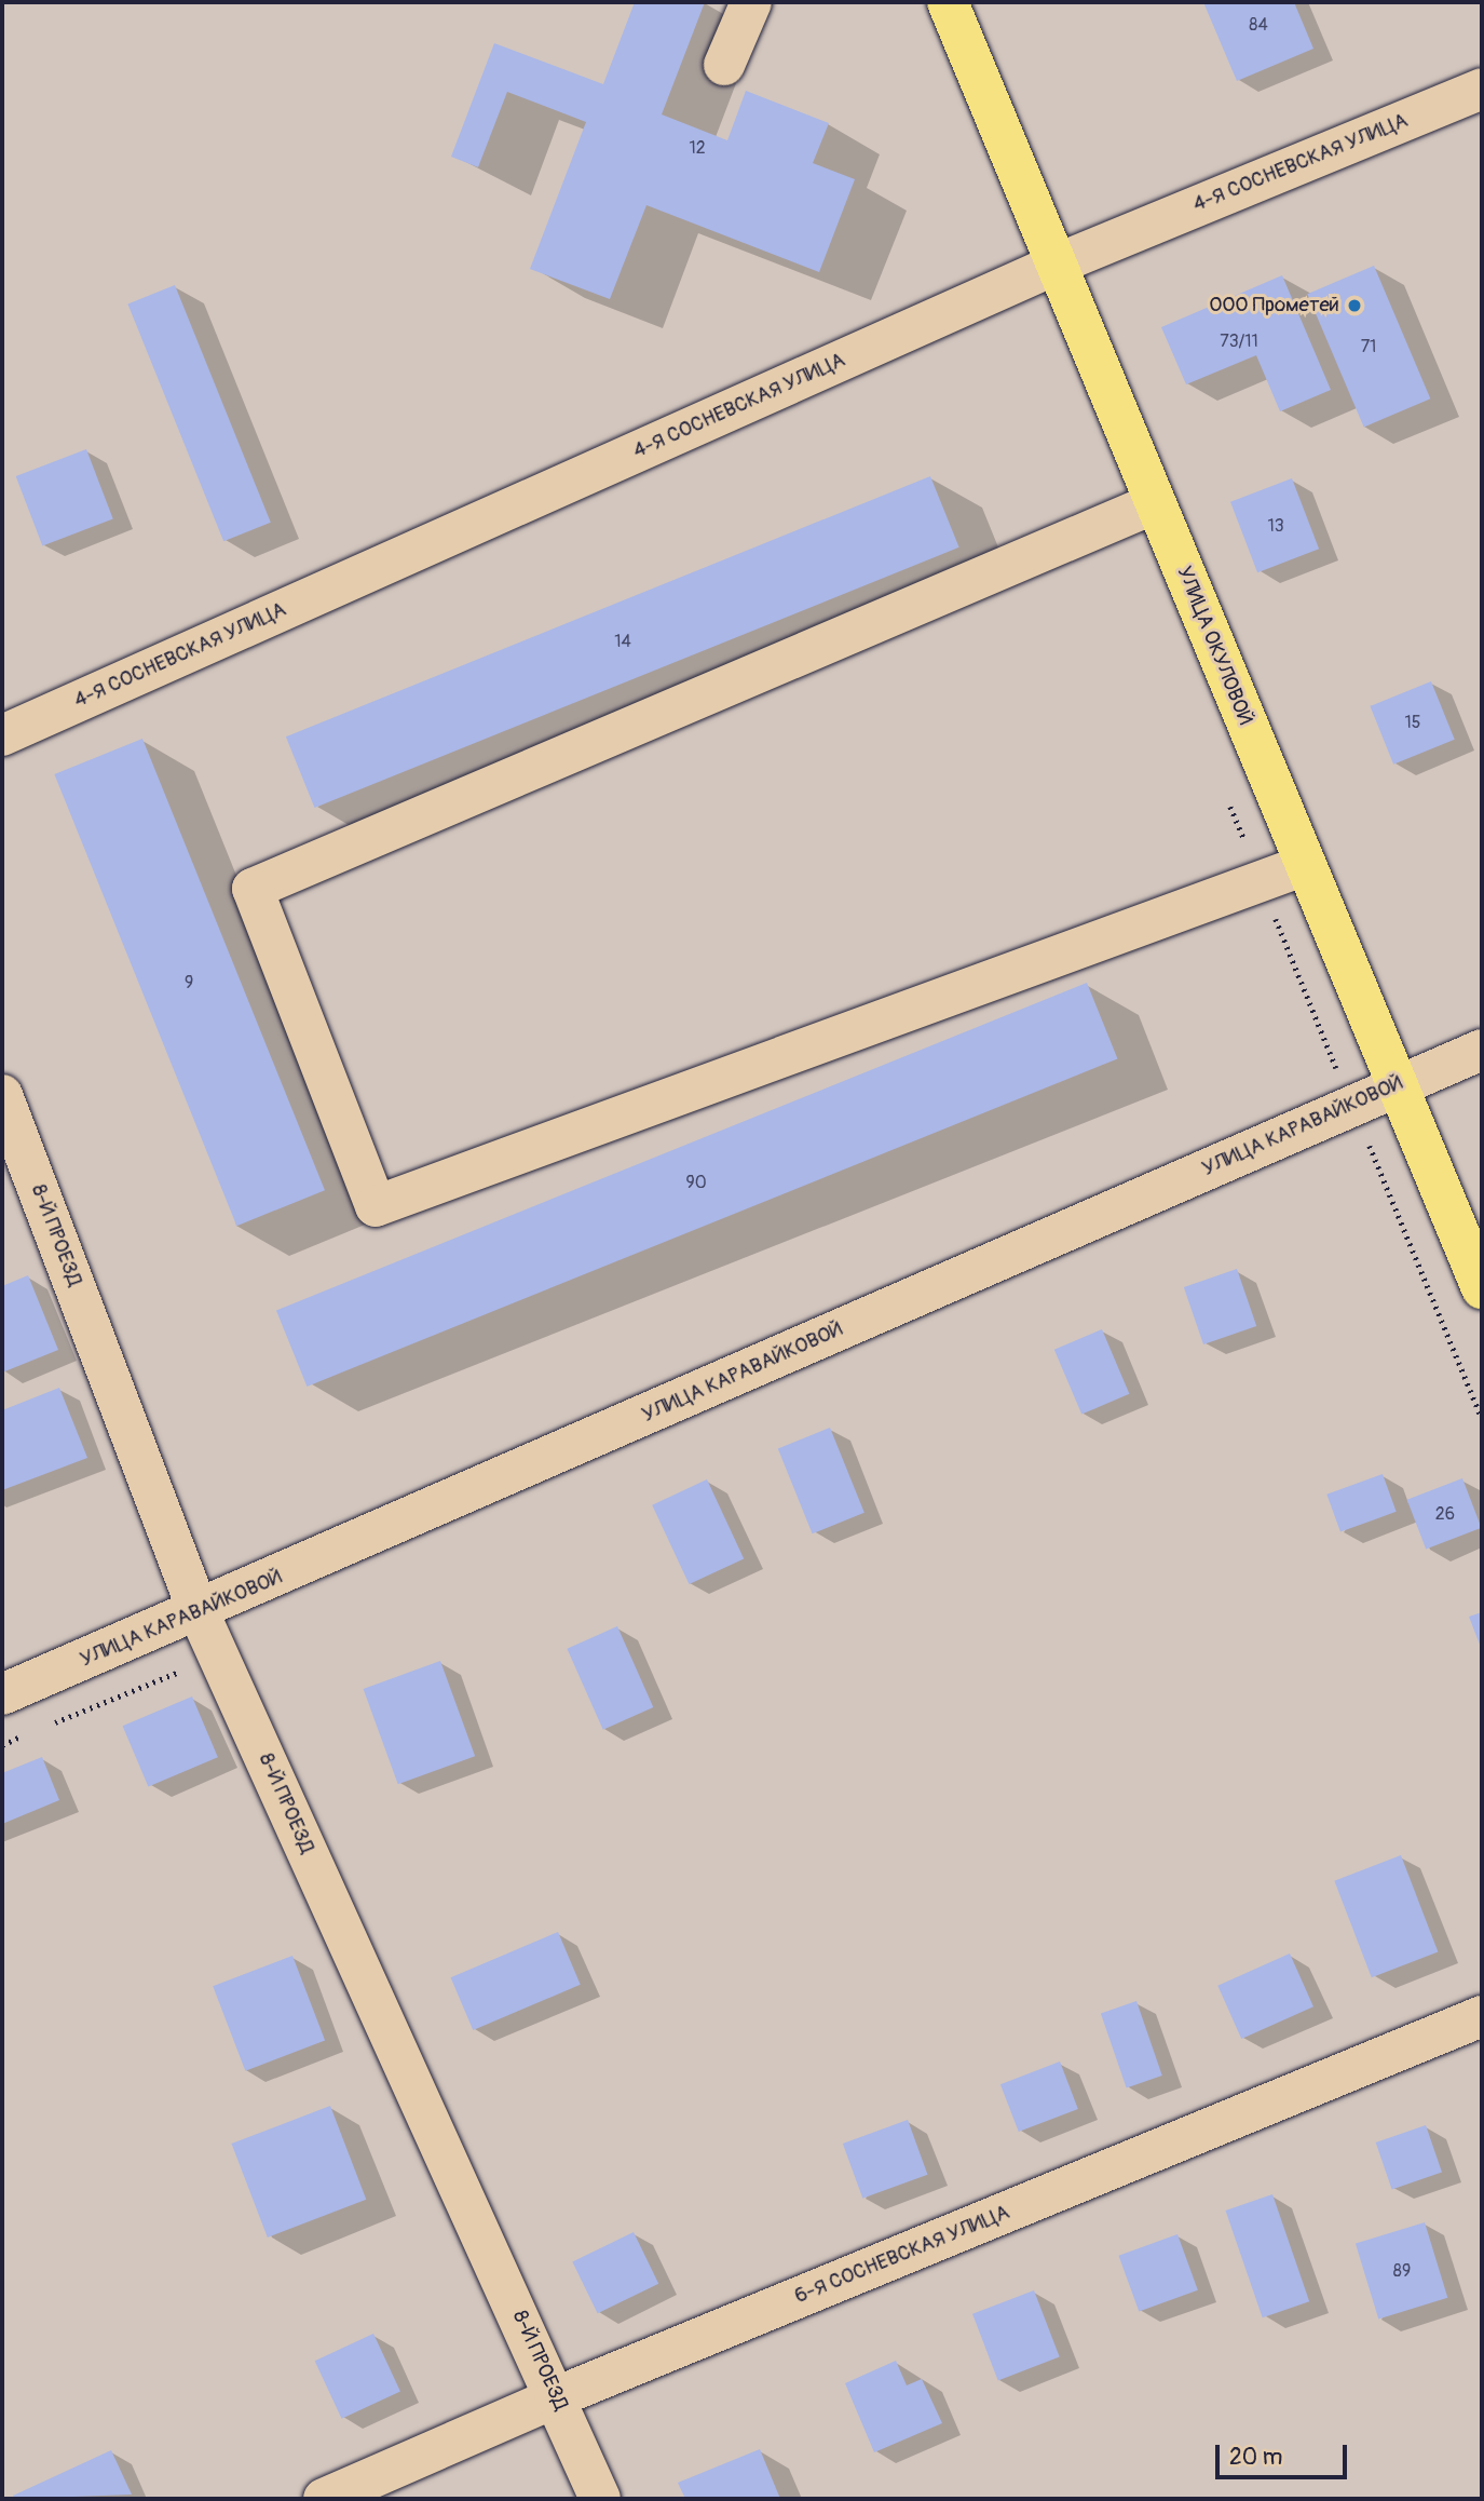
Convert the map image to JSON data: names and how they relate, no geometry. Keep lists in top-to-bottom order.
{
  "streets": {
    "main road": ["УЛИЦА ОКУЛОВОЙ"],
    "street": [
      "4-Я СОСНЕВСКАЯ УЛИЦА",
      "УЛИЦА КАРАВАЙКОВОЙ",
      "8-Й ПРОЕЗД",
      "6-Я СОСНЕВСКАЯ УЛИЦА"
    ]
  },
  "crossings": [
    ["4-Я СОСНЕВСКАЯ УЛИЦА", "УЛИЦА ОКУЛОВОЙ"],
    ["УЛИЦА ОКУЛОВОЙ", "УЛИЦА КАРАВАЙКОВОЙ"],
    ["УЛИЦА КАРАВАЙКОВОЙ", "8-Й ПРОЕЗД"],
    ["8-Й ПРОЕЗД", "6-Я СОСНЕВСКАЯ УЛИЦА"]
  ],
  "places": ["ООО Прометей"],
  "house_numbers": [
    "84",
    "12",
    "73/11",
    "71",
    "13",
    "14",
    "15",
    "9",
    "90",
    "26",
    "89"
  ],
  "scale_bar": "20 m"
}
